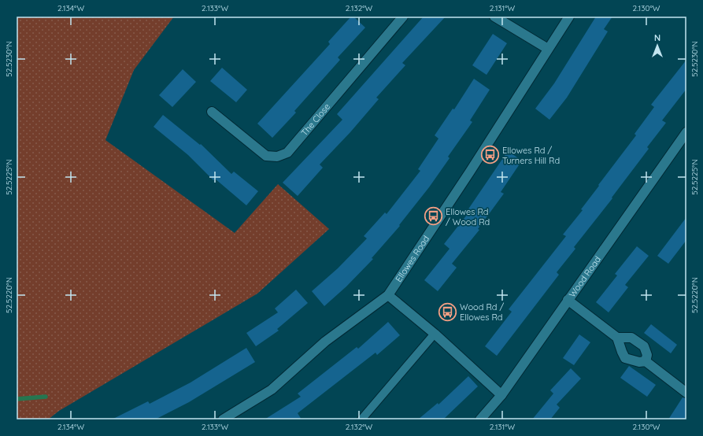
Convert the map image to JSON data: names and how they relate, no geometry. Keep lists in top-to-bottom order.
{
  "streets": {
    "street": ["The Close", "Ellowes Road", "Wood Road"]
  },
  "places": {
    "bus stop": ["Ellowes Rd / Turners Hill Rd", "Ellowes Rd / Wood Rd", "Wood Rd / Ellowes Rd"]
  },
  "north": "top",
  "coordinates": [
    "2.134°W",
    "2.133°W",
    "2.132°W",
    "2.131°W",
    "2.130°W",
    "52.5230°N",
    "52.5225°N",
    "52.5220°N"
  ]
}
